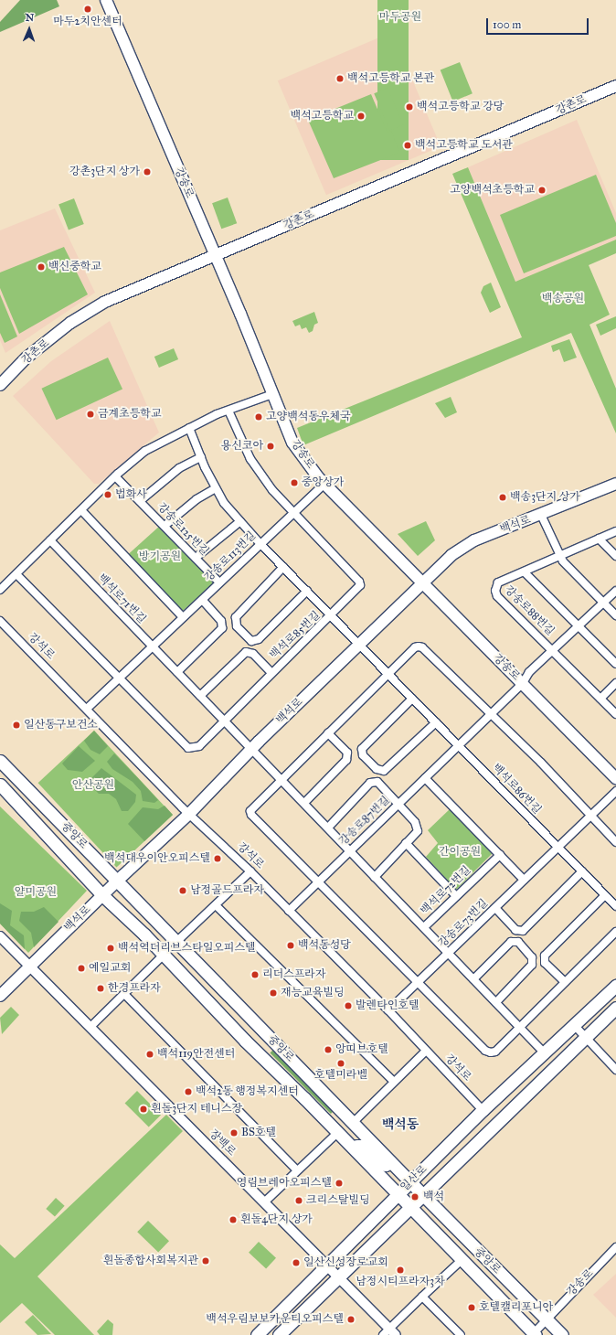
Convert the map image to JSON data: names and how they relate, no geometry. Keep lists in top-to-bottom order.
{
  "streets": {
    "main road": [
      "강촌로",
      "강송로",
      "백석로",
      "중앙로",
      "일산로"
    ],
    "street": [
      "강송로125번길",
      "강송로113번길",
      "백석로71번길",
      "강송로88번길",
      "백석로85번길",
      "강석로",
      "백석로86번길",
      "강송로87번길",
      "백석로72번길",
      "강송로73번길",
      "장백로"
    ]
  },
  "crossings": [
    ["강촌로", "강송로"],
    ["강송로", "백석로"],
    ["강송로", "강송로113번길"],
    ["강송로", "강송로88번길"],
    ["강송로", "강송로87번길"],
    ["강송로", "중앙로"],
    ["백석로", "백석로71번길"],
    ["백석로", "백석로85번길"],
    ["백석로", "강석로"],
    ["백석로", "백석로86번길"],
    ["백석로", "중앙로"],
    ["백석로", "백석로72번길"],
    ["백석로", "장백로"],
    ["강송로125번길", "강송로113번길"],
    ["강송로113번길", "백석로71번길"],
    ["강송로113번길", "백석로85번길"],
    ["강송로113번길", "강석로"],
    ["백석로71번길", "백석로72번길"],
    ["강송로88번길", "강송로87번길"],
    ["백석로85번길", "백석로86번길"],
    ["강석로", "강송로87번길"],
    ["강석로", "강송로73번길"],
    ["강석로", "일산로"],
    ["백석로86번길", "강송로87번길"],
    ["백석로86번길", "강송로73번길"],
    ["강송로87번길", "백석로72번길"],
    ["중앙로", "일산로"],
    ["백석로72번길", "강송로73번길"],
    ["백석로72번길", "일산로"],
    ["장백로", "일산로"]
  ],
  "districts": ["백석동"],
  "parks": [
    "마두공원",
    "백송공원",
    "방기공원",
    "안산공원",
    "간이공원",
    "얄미공원"
  ],
  "places": [
    "마두2치안센터",
    "백석고등학교 본관",
    "백석고등학교 강당",
    "백석고등학교",
    "백석고등학교 도서관",
    "강촌3단지 상가",
    "고양백석초등학교",
    "백신중학교",
    "금계초등학교",
    "고양백석동우체국",
    "용신코아",
    "중앙상가",
    "법화사",
    "백송3단지 상가",
    "일산동구보건소",
    "백석대우이안오피스텔",
    "남정골드프라자",
    "백석동성당",
    "백석역더리브스타일오피스텔",
    "예일교회",
    "리더스프라자",
    "한경프라자",
    "재능교육빌딩",
    "발렌타인호텔",
    "앙띠브호텔",
    "백석119안전센터",
    "호텔미라벨",
    "백석2동 행정복지센터",
    "흰돌3단지 테니스장",
    "BS호텔",
    "영림브레아오피스텔",
    "백석",
    "크리스탈빌딩",
    "흰돌4단지 상가",
    "흰돌종합사회복지관",
    "일산신성장로교회",
    "남정시티프라자3차",
    "호텔캘리포니아",
    "백석우림보보카운티오피스텔"
  ],
  "scale_bar": "100 m",
  "north": "top"
}
